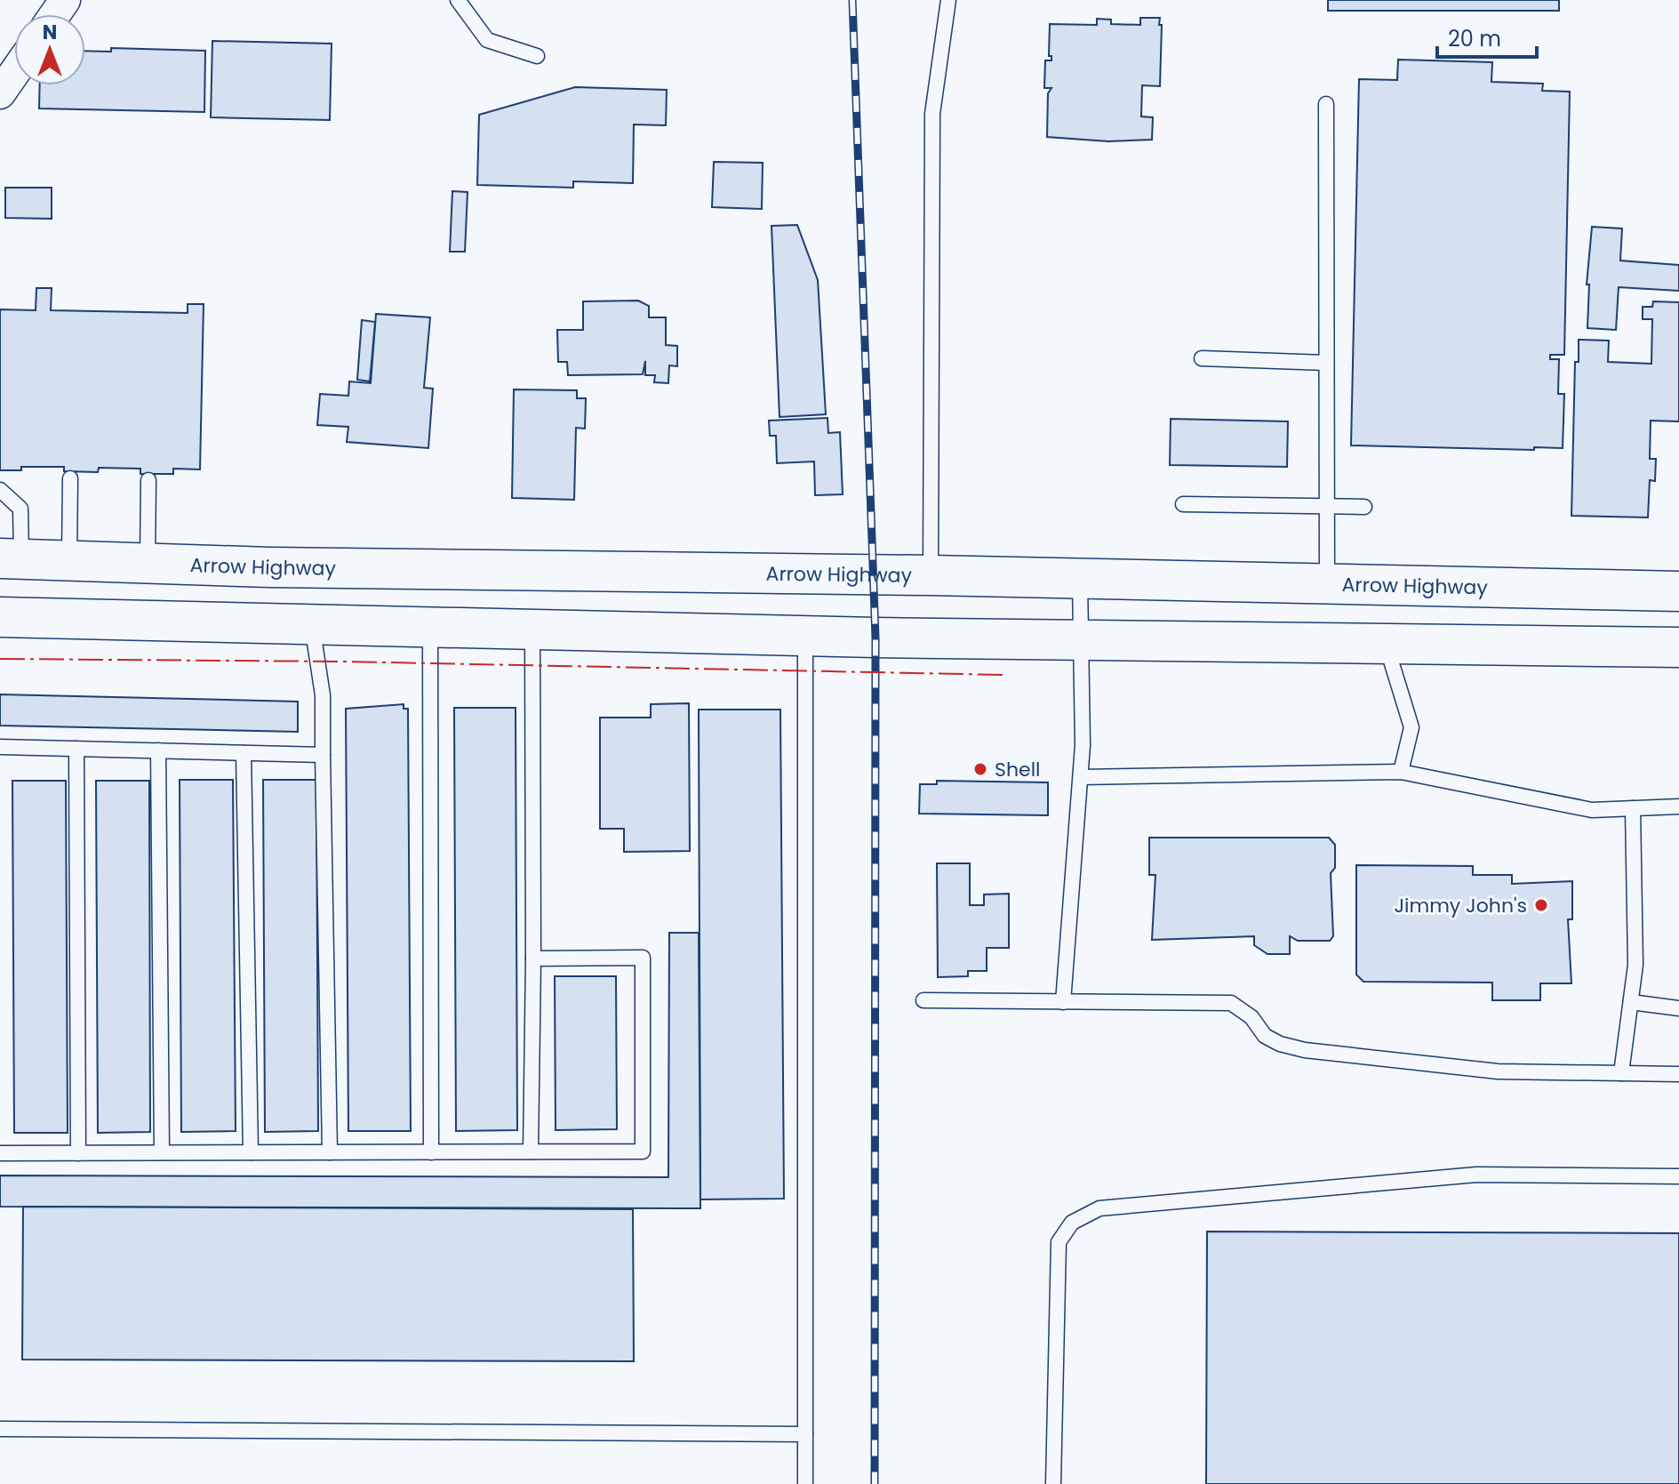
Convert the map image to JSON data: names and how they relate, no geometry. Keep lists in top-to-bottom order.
{
  "streets": {
    "main road": ["Arrow Highway"]
  },
  "places": ["Shell", "Jimmy John's"],
  "scale_bar": "20 m",
  "north": "top"
}
